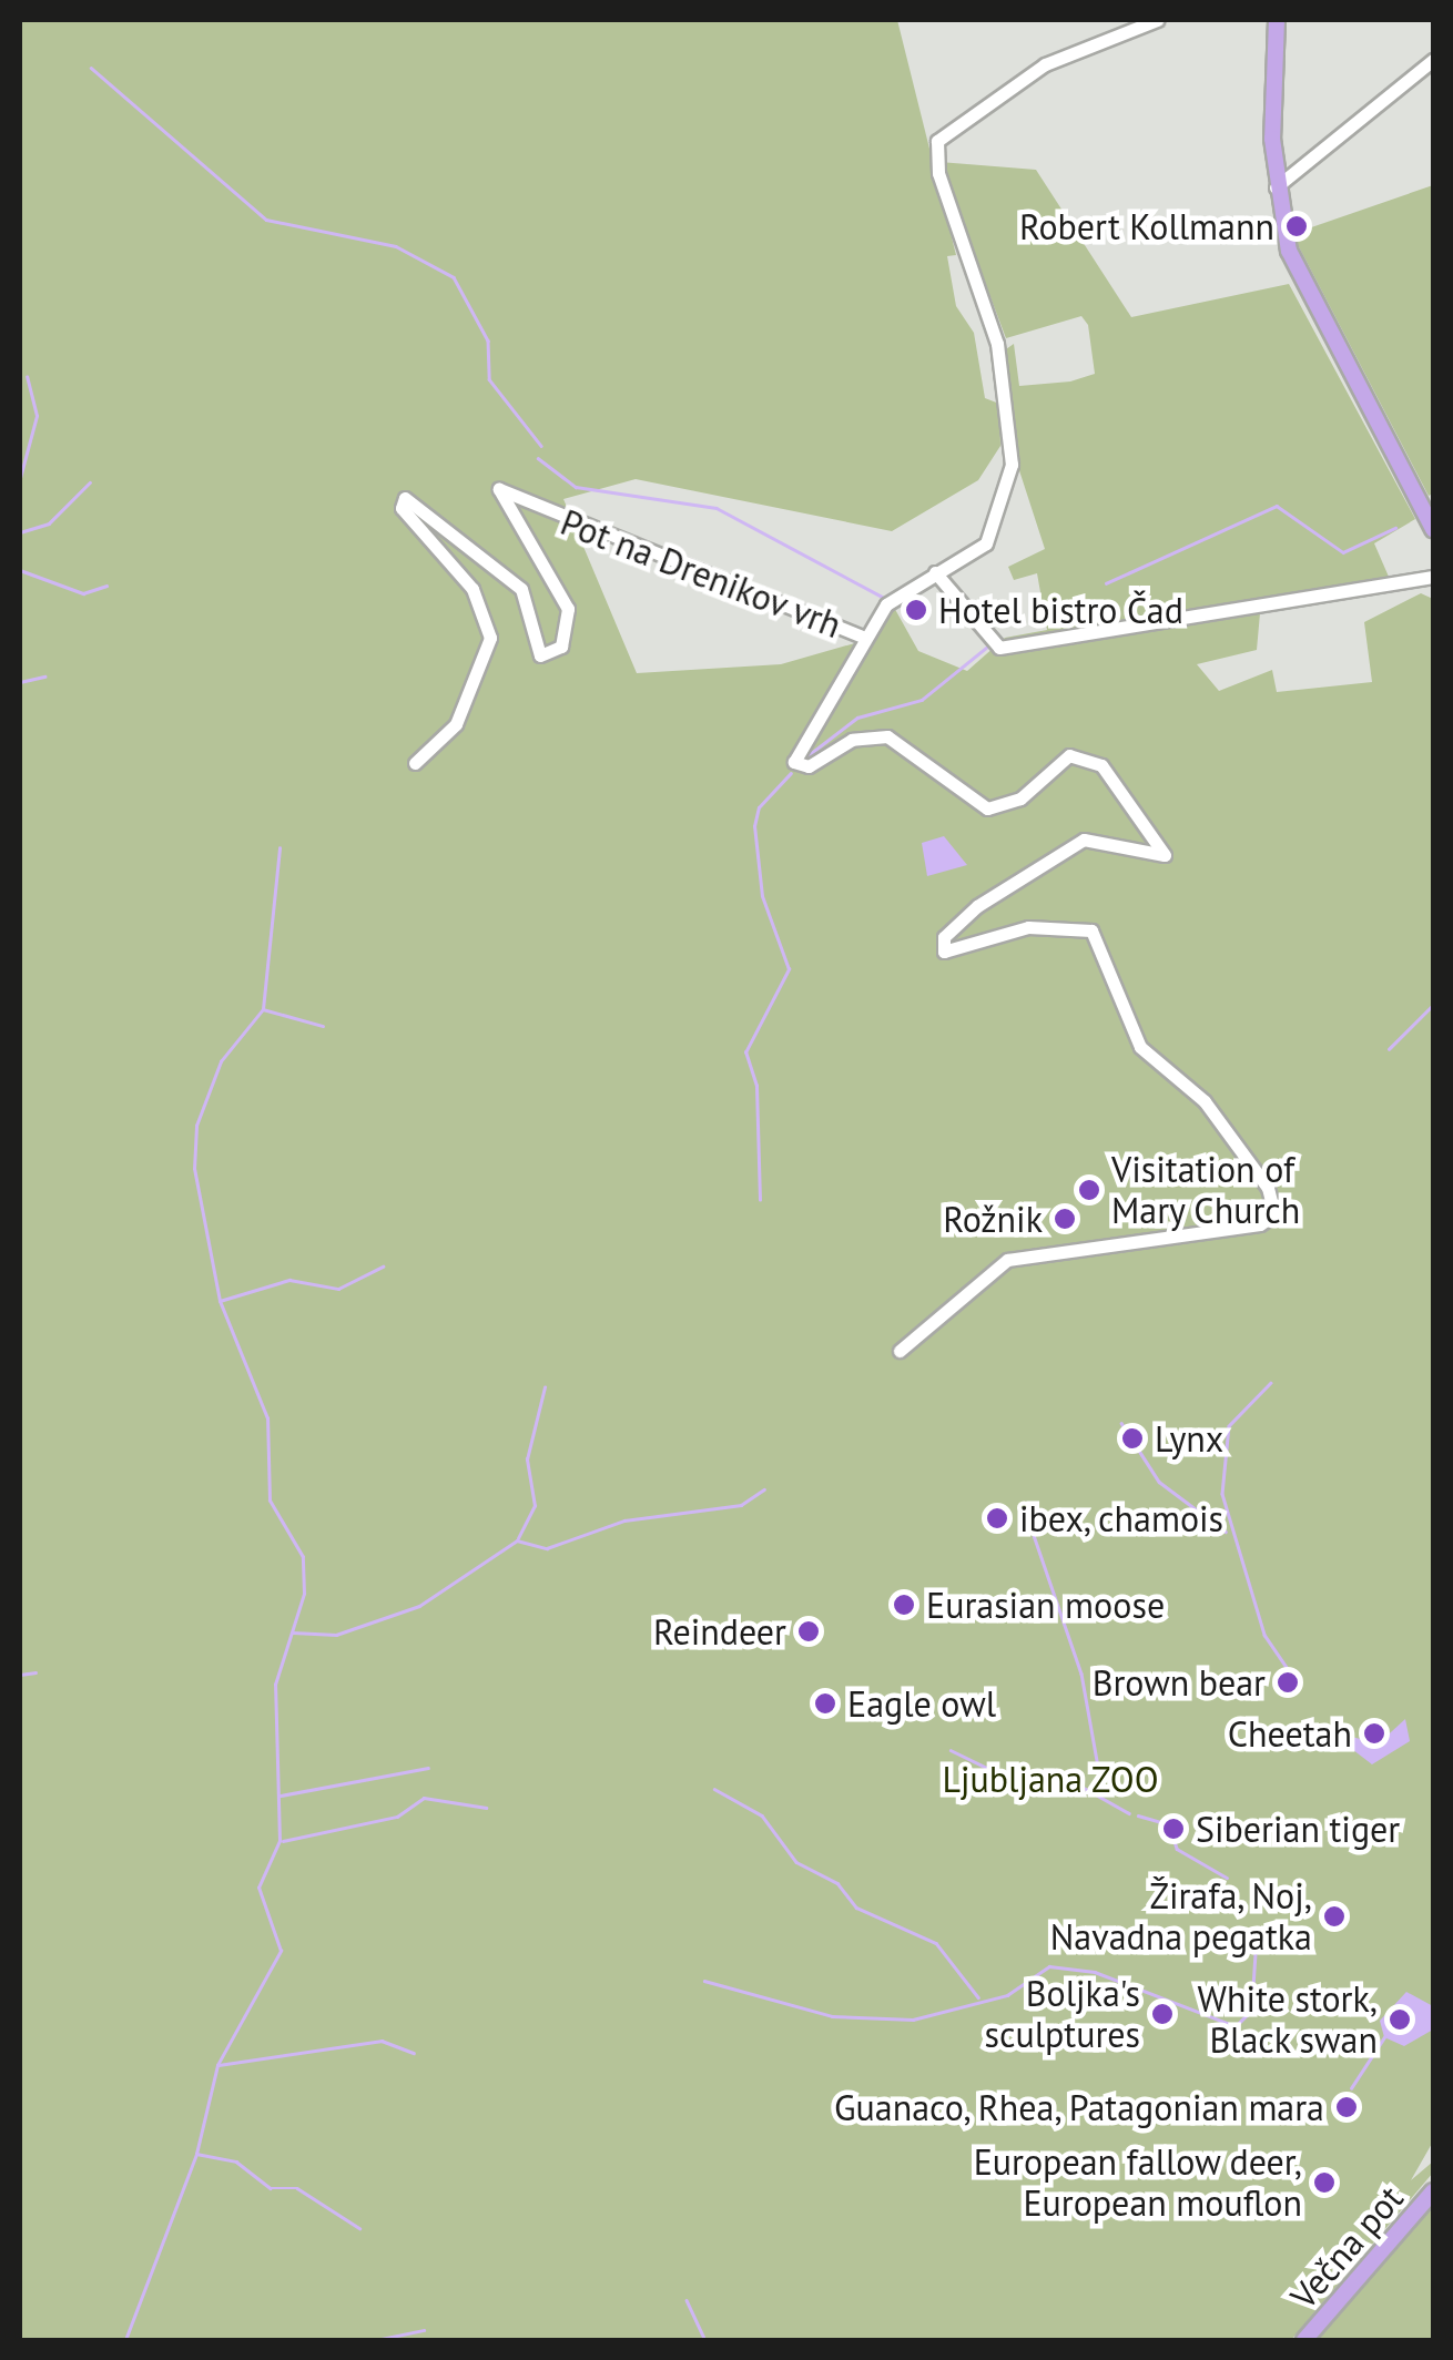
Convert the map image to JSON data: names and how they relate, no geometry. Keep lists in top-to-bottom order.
{
  "streets": {
    "main road": ["Večna pot"],
    "street": ["Pot na Drenikov vrh"]
  },
  "parks": ["Ljubljana ZOO"],
  "places": [
    "Robert Kollmann",
    "Hotel bistro Čad",
    "Visitation of Mary Church",
    "Rožnik",
    "Lynx",
    "ibex, chamois",
    "Eurasian moose",
    "Reindeer",
    "Brown bear",
    "Eagle owl",
    "Cheetah",
    "Siberian tiger",
    "Žirafa, Noj, Navadna pegatka",
    "Boljka's sculptures",
    "White stork, Black swan",
    "Guanaco, Rhea, Patagonian mara",
    "European fallow deer, European mouflon"
  ]
}
